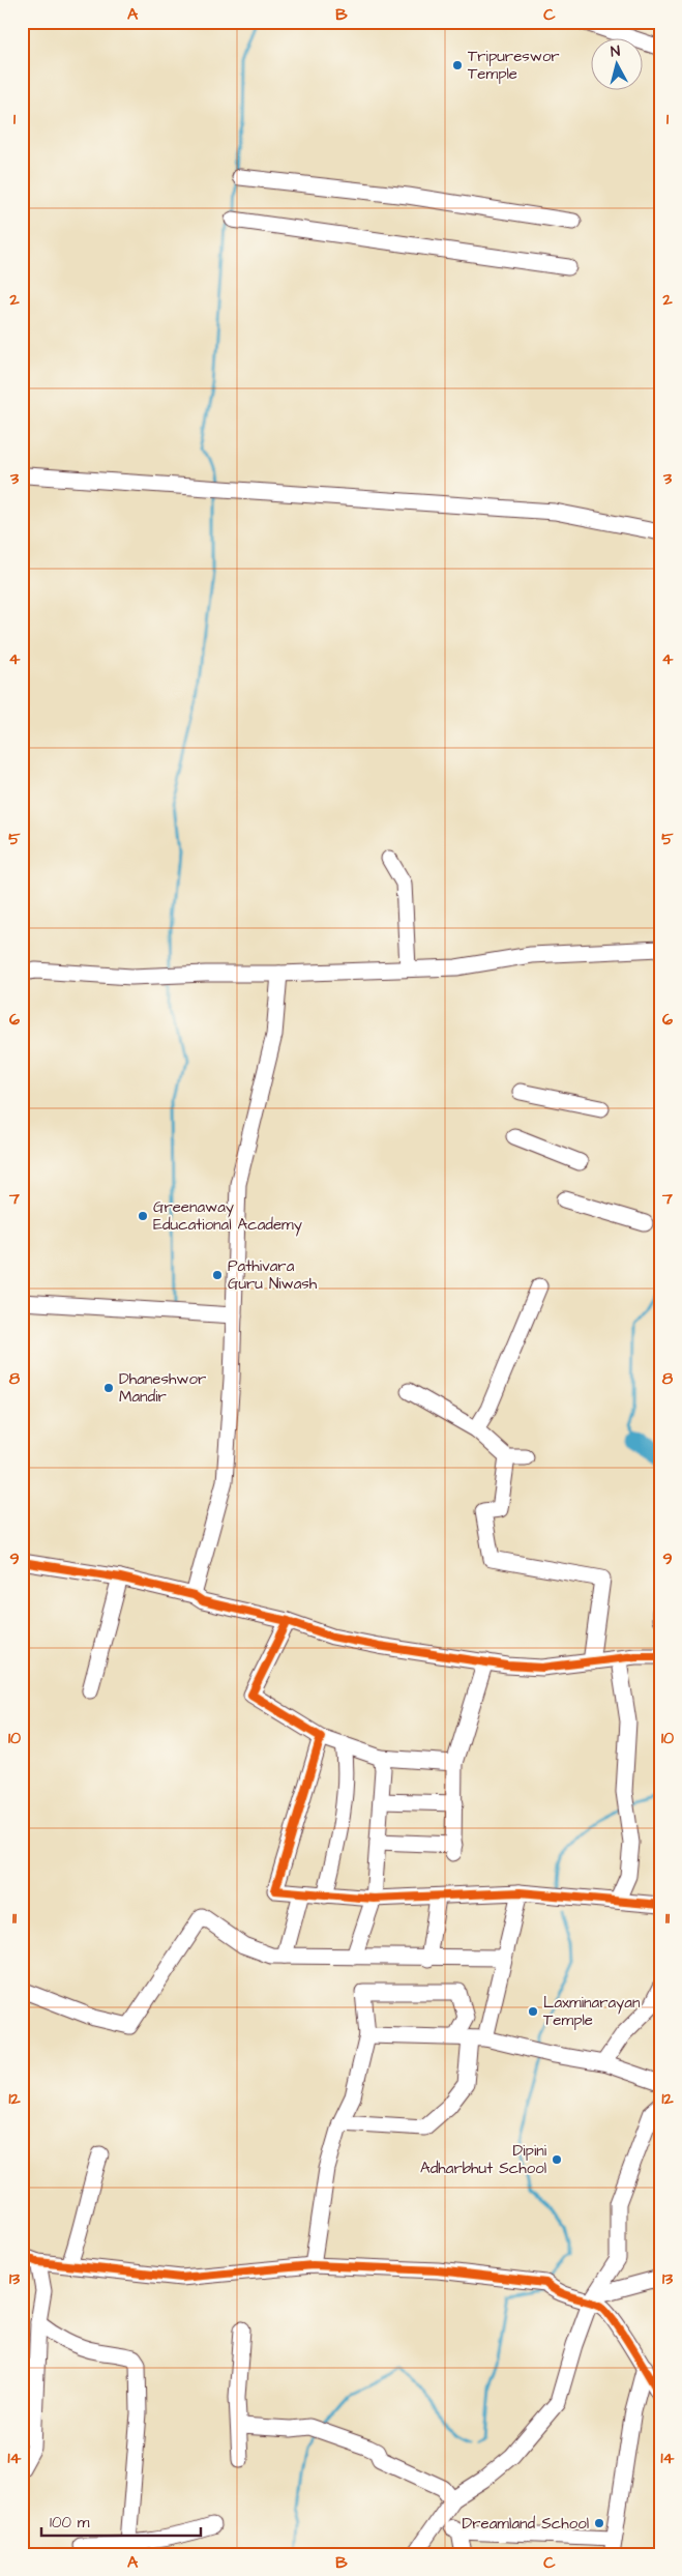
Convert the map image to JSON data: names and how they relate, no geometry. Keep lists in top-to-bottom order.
{
  "places": [
    "Tripureswor Temple",
    "Greenaway Educational Academy",
    "Pathivara Guru Niwash",
    "Dhaneshwor Mandir",
    "Laxminarayan Temple",
    "Dipini Adharbhut School",
    "Dreamland School"
  ],
  "scale_bar": "100 m",
  "north": "top",
  "grid": {
    "columns": ["A", "B", "C"],
    "rows": [
      "1",
      "2",
      "3",
      "4",
      "5",
      "6",
      "7",
      "8",
      "9",
      "10",
      "11",
      "12",
      "13",
      "14"
    ]
  }
}
